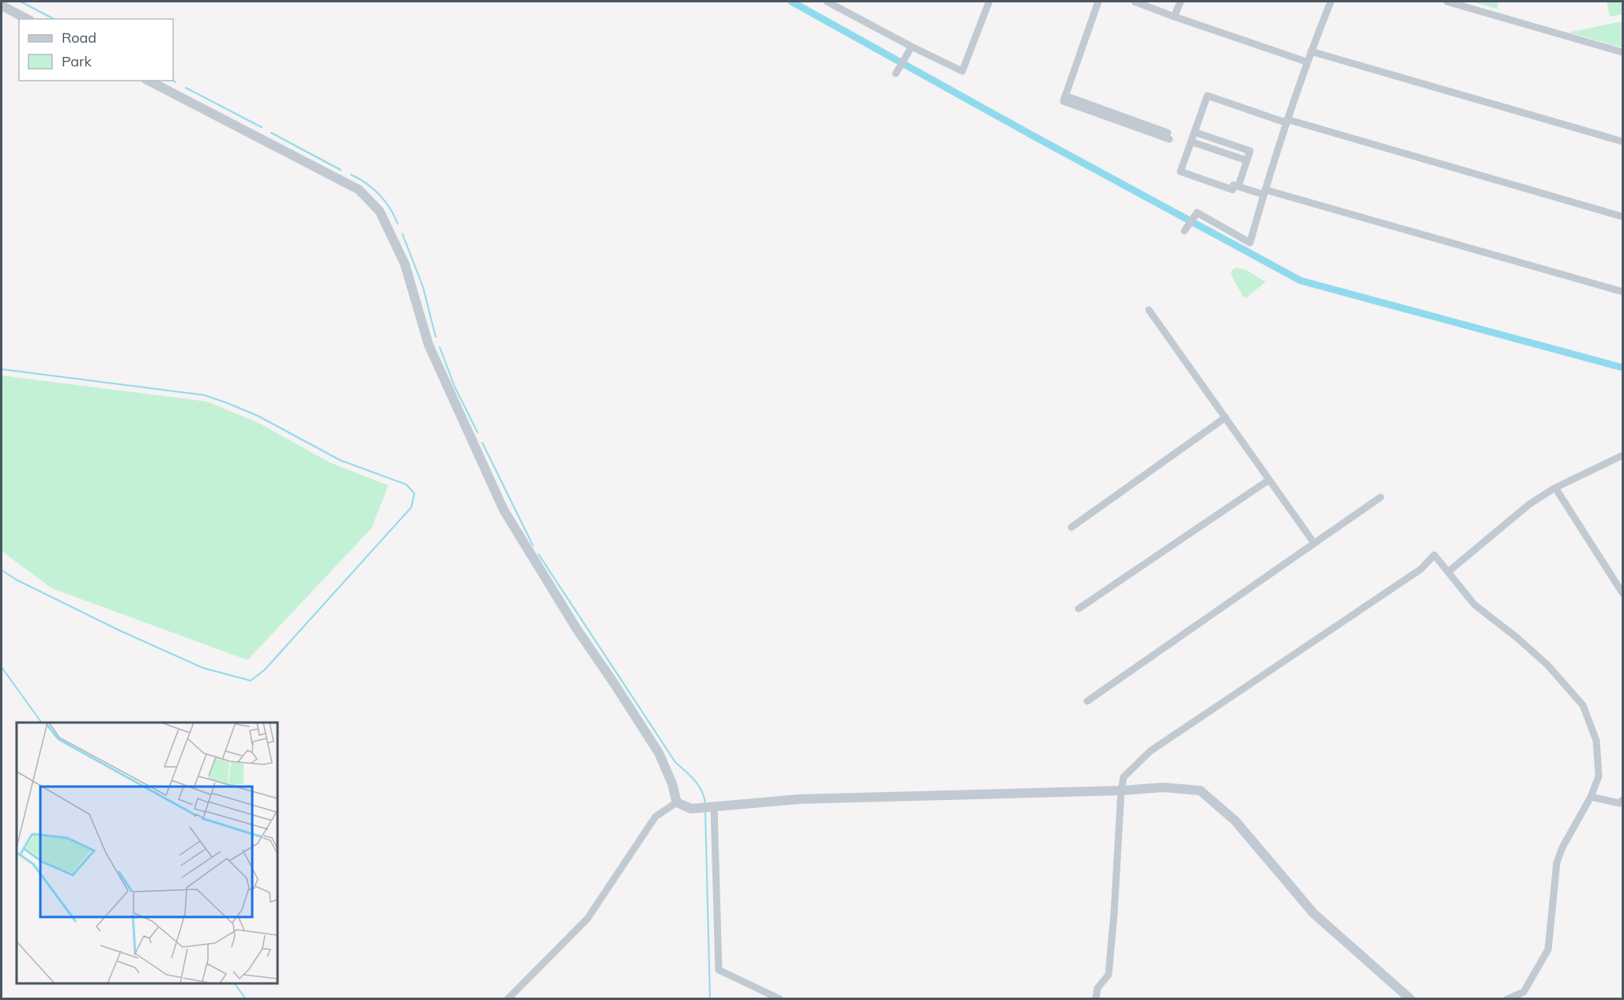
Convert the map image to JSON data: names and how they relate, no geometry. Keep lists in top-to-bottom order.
{
  "legend": ["Road", "Park"]
}
